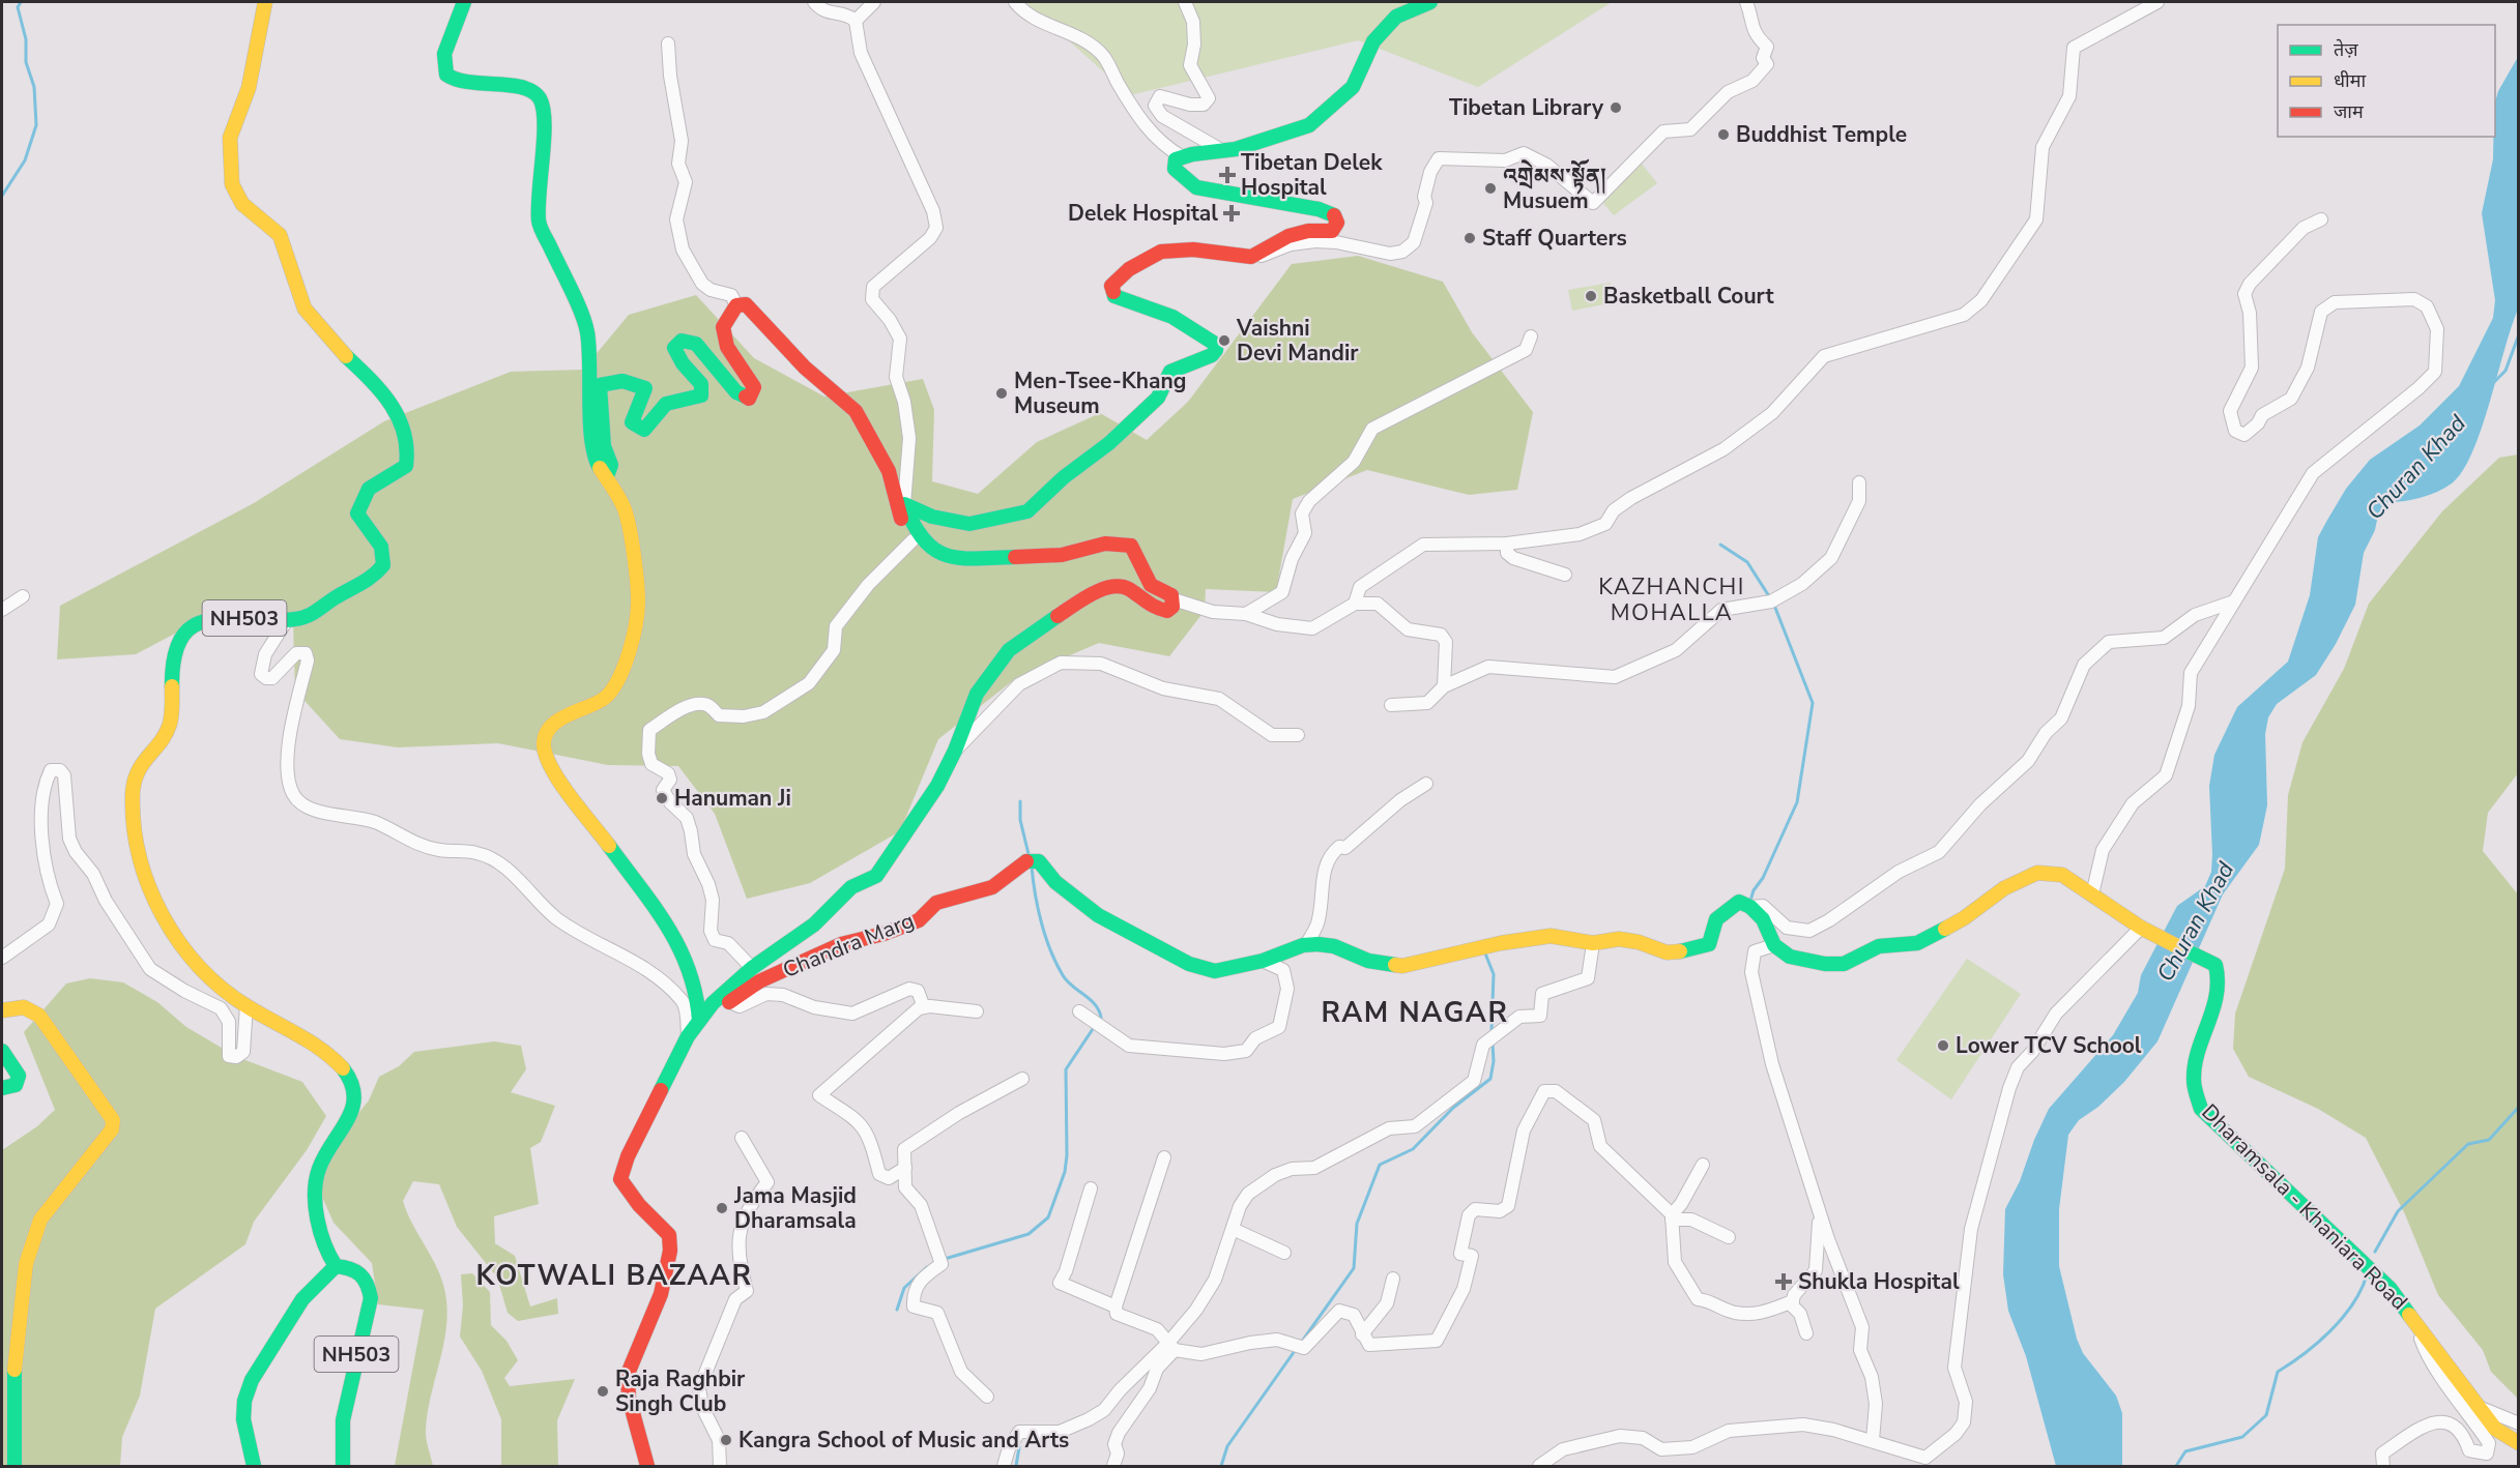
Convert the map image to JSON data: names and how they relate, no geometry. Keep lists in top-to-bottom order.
{
  "streets": {
    "street": ["NH503", "Chandra Marg", "Dharamsala - Khaniara Road"]
  },
  "districts": ["KAZHANCHI MOHALLA", "RAM NAGAR", "KOTWALI BAZAAR"],
  "water": ["Churan Khad"],
  "places": {
    "other": [
      "Tibetan Library",
      "Buddhist Temple",
      "འགྲེམས་སྟོན། Musuem",
      "Staff Quarters",
      "Basketball Court",
      "Vaishni Devi Mandir",
      "Men-Tsee-Khang Museum",
      "Hanuman Ji",
      "Lower TCV School",
      "Jama Masjid Dharamsala",
      "Raja Raghbir Singh Club",
      "Kangra School of Music and Arts"
    ],
    "health": ["Tibetan Delek Hospital", "Delek Hospital", "Shukla Hospital"]
  },
  "legend": ["तेज़", "धीमा", "जाम"]
}
